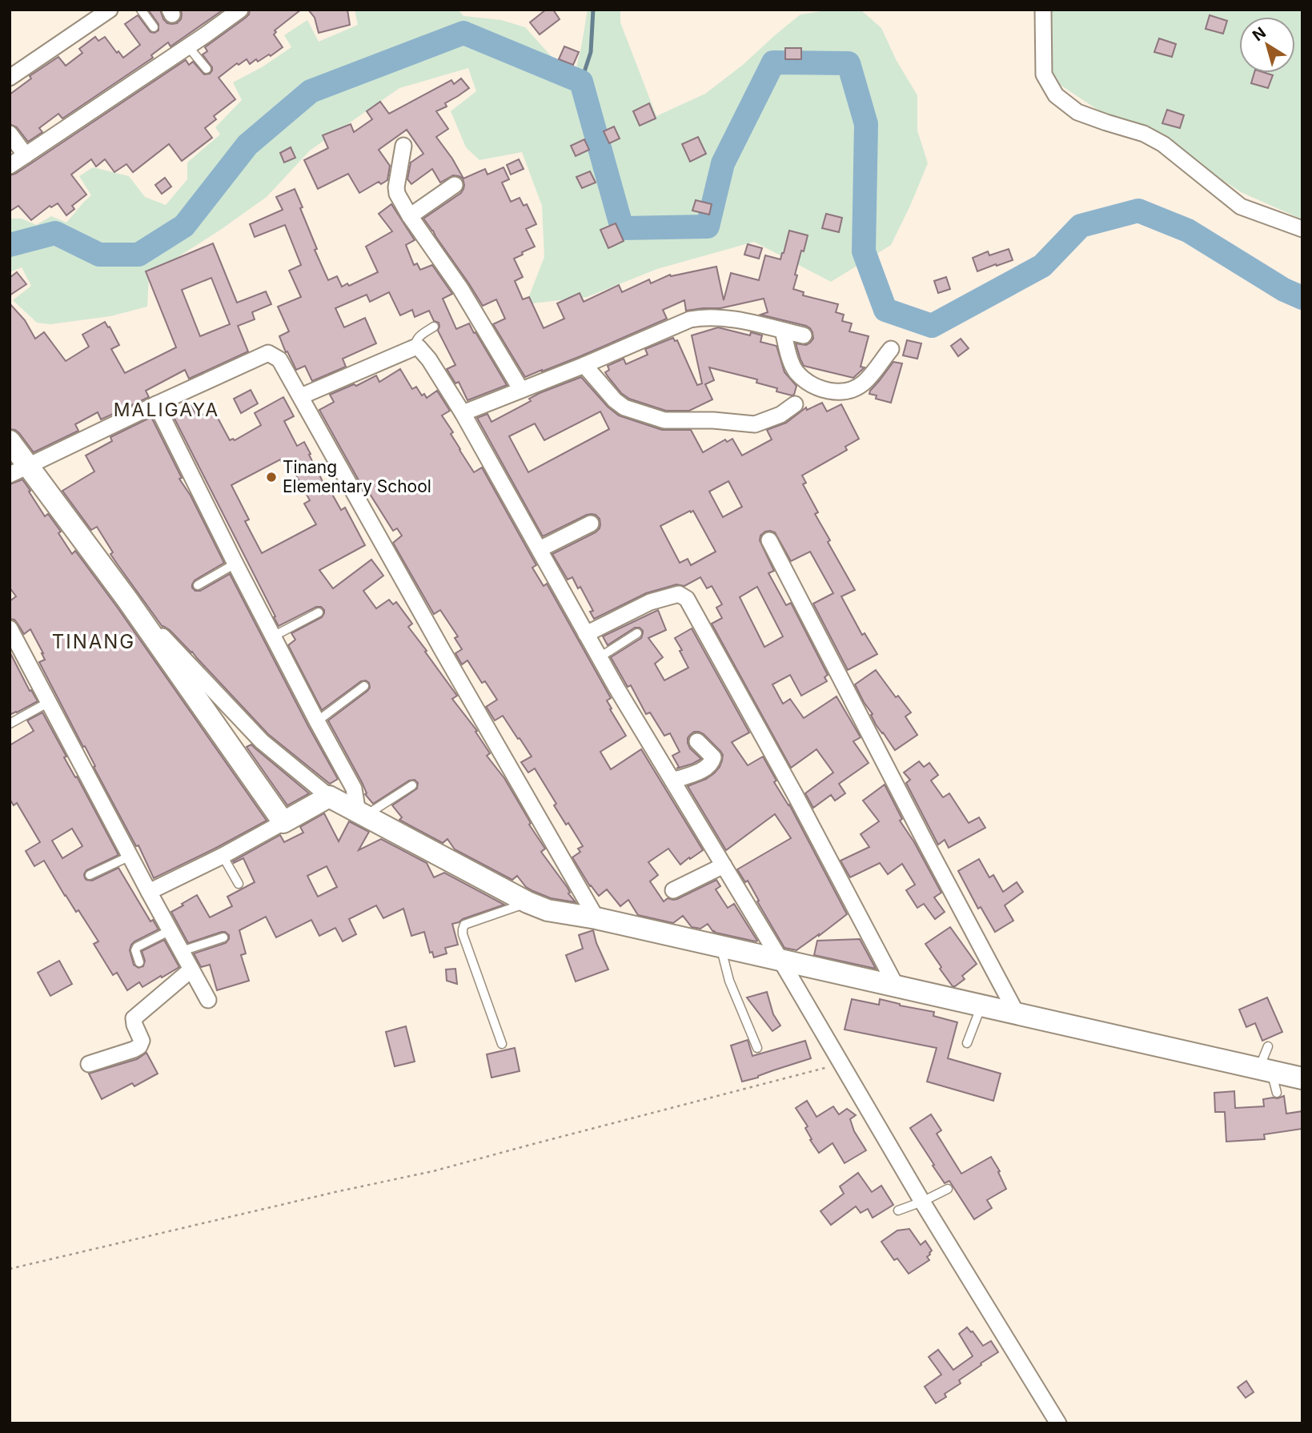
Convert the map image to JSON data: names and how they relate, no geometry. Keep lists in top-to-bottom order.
{
  "districts": ["MALIGAYA", "TINANG"],
  "places": ["Tinang Elementary School"],
  "north": "top left"
}
